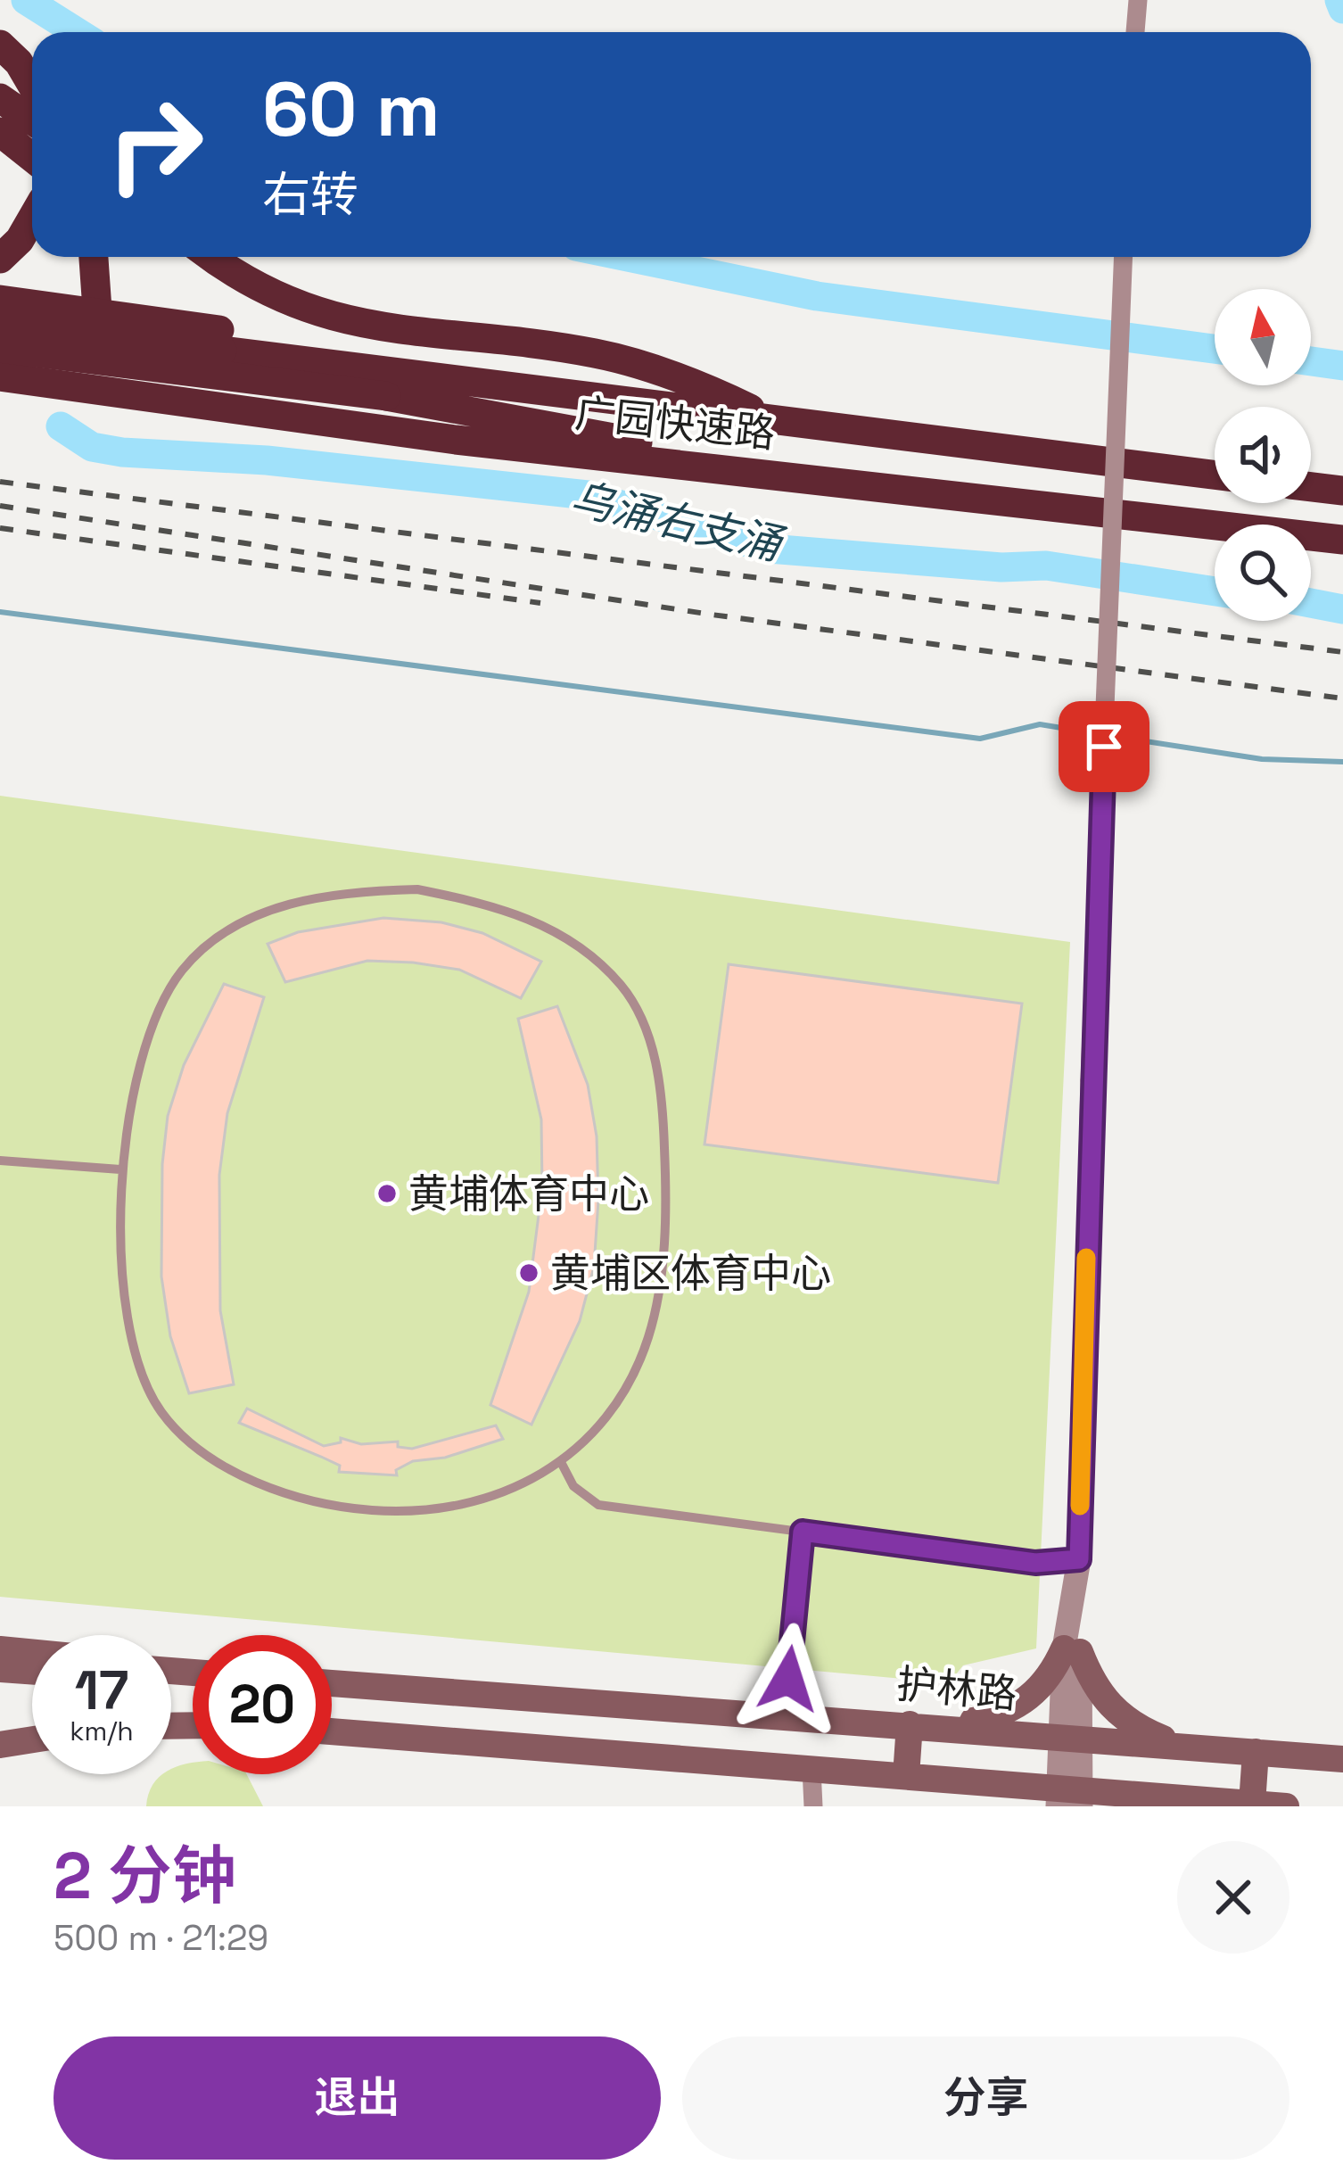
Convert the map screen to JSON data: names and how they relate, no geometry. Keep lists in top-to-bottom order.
{
  "streets": {
    "highway": ["广园快速路"],
    "main road": ["护林路"]
  },
  "water": ["乌涌右支涌"],
  "places": ["黄埔体育中心", "黄埔区体育中心"],
  "north": "top",
  "page": {
    "turn": ["60 m", "右转"],
    "speed": "17 km/h",
    "limit": "20",
    "heading": ["2 分钟", "500 m · 21:29"],
    "buttons": ["退出", "分享"]
  }
}
